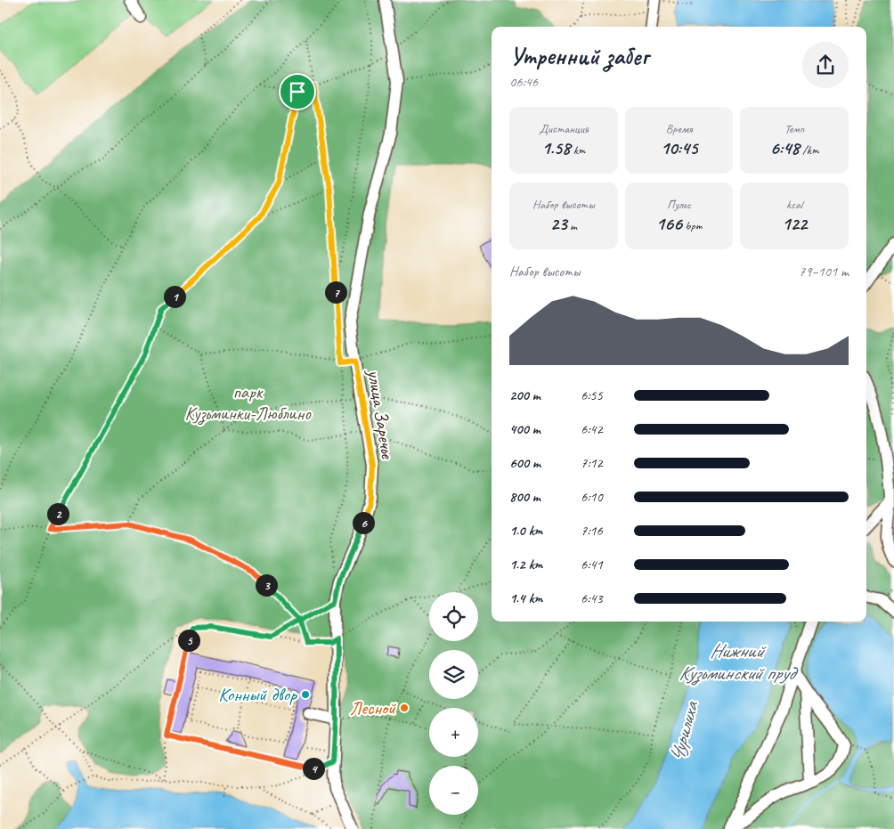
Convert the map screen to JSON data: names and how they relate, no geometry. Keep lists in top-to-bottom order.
{
  "streets": {
    "street": ["улица Заречье"]
  },
  "water": ["Нижний Кузьминский пруд", "Чурилиха"],
  "parks": ["парк Кузьминки-Люблино"],
  "places": ["Конный двор", "Лесной"],
  "page": {
    "heading": ["Утренний забег", "06:46"],
    "stats": [
      ["Дистанция", "1.58 km"],
      ["Время", "10:45"],
      ["Темп", "6:48 /km"],
      ["Набор высоты", "23 m"],
      ["Пульс", "166 bpm"],
      ["kcal", "122"]
    ],
    "chart": ["Набор высоты", "79–101 m"],
    "pins": [
      "7",
      "1",
      "2",
      "6",
      "3",
      "5",
      "4"
    ],
    "list": [
      {
        "name": "200 m",
        "note": "6:55"
      },
      {
        "name": "400 m",
        "note": "6:42"
      },
      {
        "name": "600 m",
        "note": "7:12"
      },
      {
        "name": "800 m",
        "note": "6:10"
      },
      {
        "name": "1.0 km",
        "note": "7:16"
      },
      {
        "name": "1.2 km",
        "note": "6:41"
      },
      {
        "name": "1.4 km",
        "note": "6:43"
      }
    ],
    "map_buttons": ["+", "−"]
  }
}
